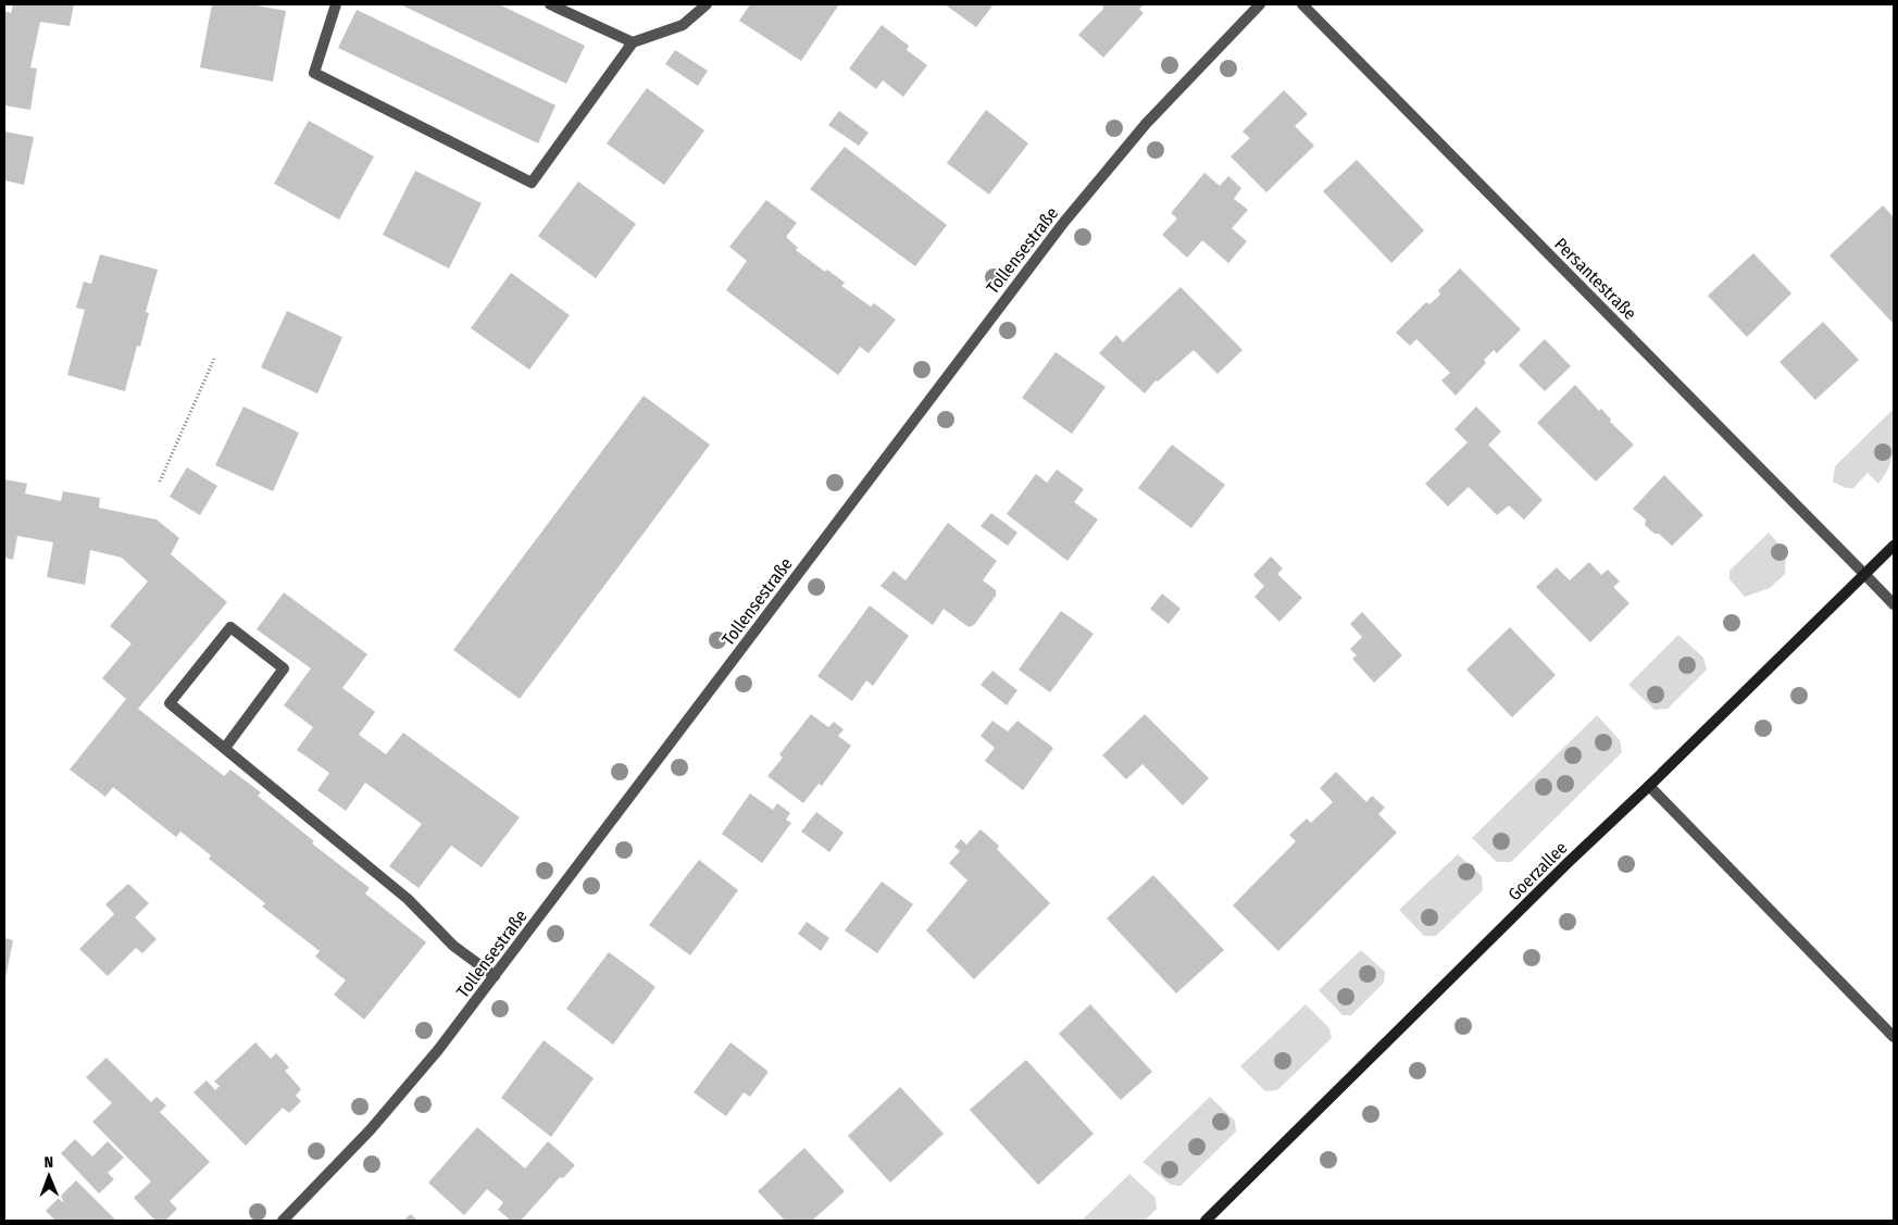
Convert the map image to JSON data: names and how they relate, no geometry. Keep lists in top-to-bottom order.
{
  "streets": {
    "main road": ["Goerzallee"],
    "street": ["Tollensestraße", "Persantestraße"]
  },
  "crossings": [
    ["Persantestraße", "Goerzallee"]
  ],
  "north": "top"
}
